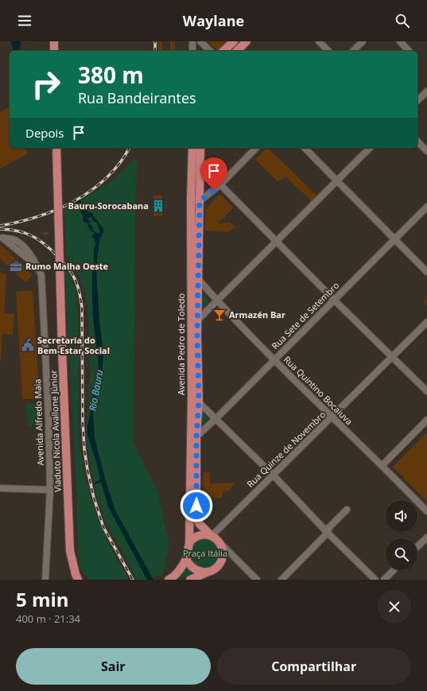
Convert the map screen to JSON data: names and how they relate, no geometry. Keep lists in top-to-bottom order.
{
  "streets": {
    "main road": ["Avenida Pedro de Toledo", "Viaduto Nicola Avallone Júnior"],
    "street": [
      "Rua Sete de Setembro",
      "Rua Quintino Bocaiuva",
      "Avenida Alfredo Maia",
      "Rua Quinze de Novembro"
    ]
  },
  "crossings": [
    ["Rua Sete de Setembro", "Avenida Pedro de Toledo"],
    ["Rua Sete de Setembro", "Rua Quintino Bocaiuva"],
    ["Avenida Pedro de Toledo", "Rua Quintino Bocaiuva"],
    ["Avenida Pedro de Toledo", "Rua Quinze de Novembro"],
    ["Rua Quintino Bocaiuva", "Rua Quinze de Novembro"]
  ],
  "water": ["Rio Bauru"],
  "parks": ["Praça Itália"],
  "places": {
    "building": ["Bauru-Sorocabana"],
    "office": ["Rumo Malha Oeste"],
    "bar": ["Armazén Bar"],
    "public building": ["Secretaria do Bem-Estar Social"]
  },
  "page": {
    "header": "Waylane",
    "turn": ["380 m", "Rua Bandeirantes"],
    "then": "Depois",
    "heading": ["5 min", "400 m · 21:34"],
    "buttons": ["Sair", "Compartilhar"]
  }
}
